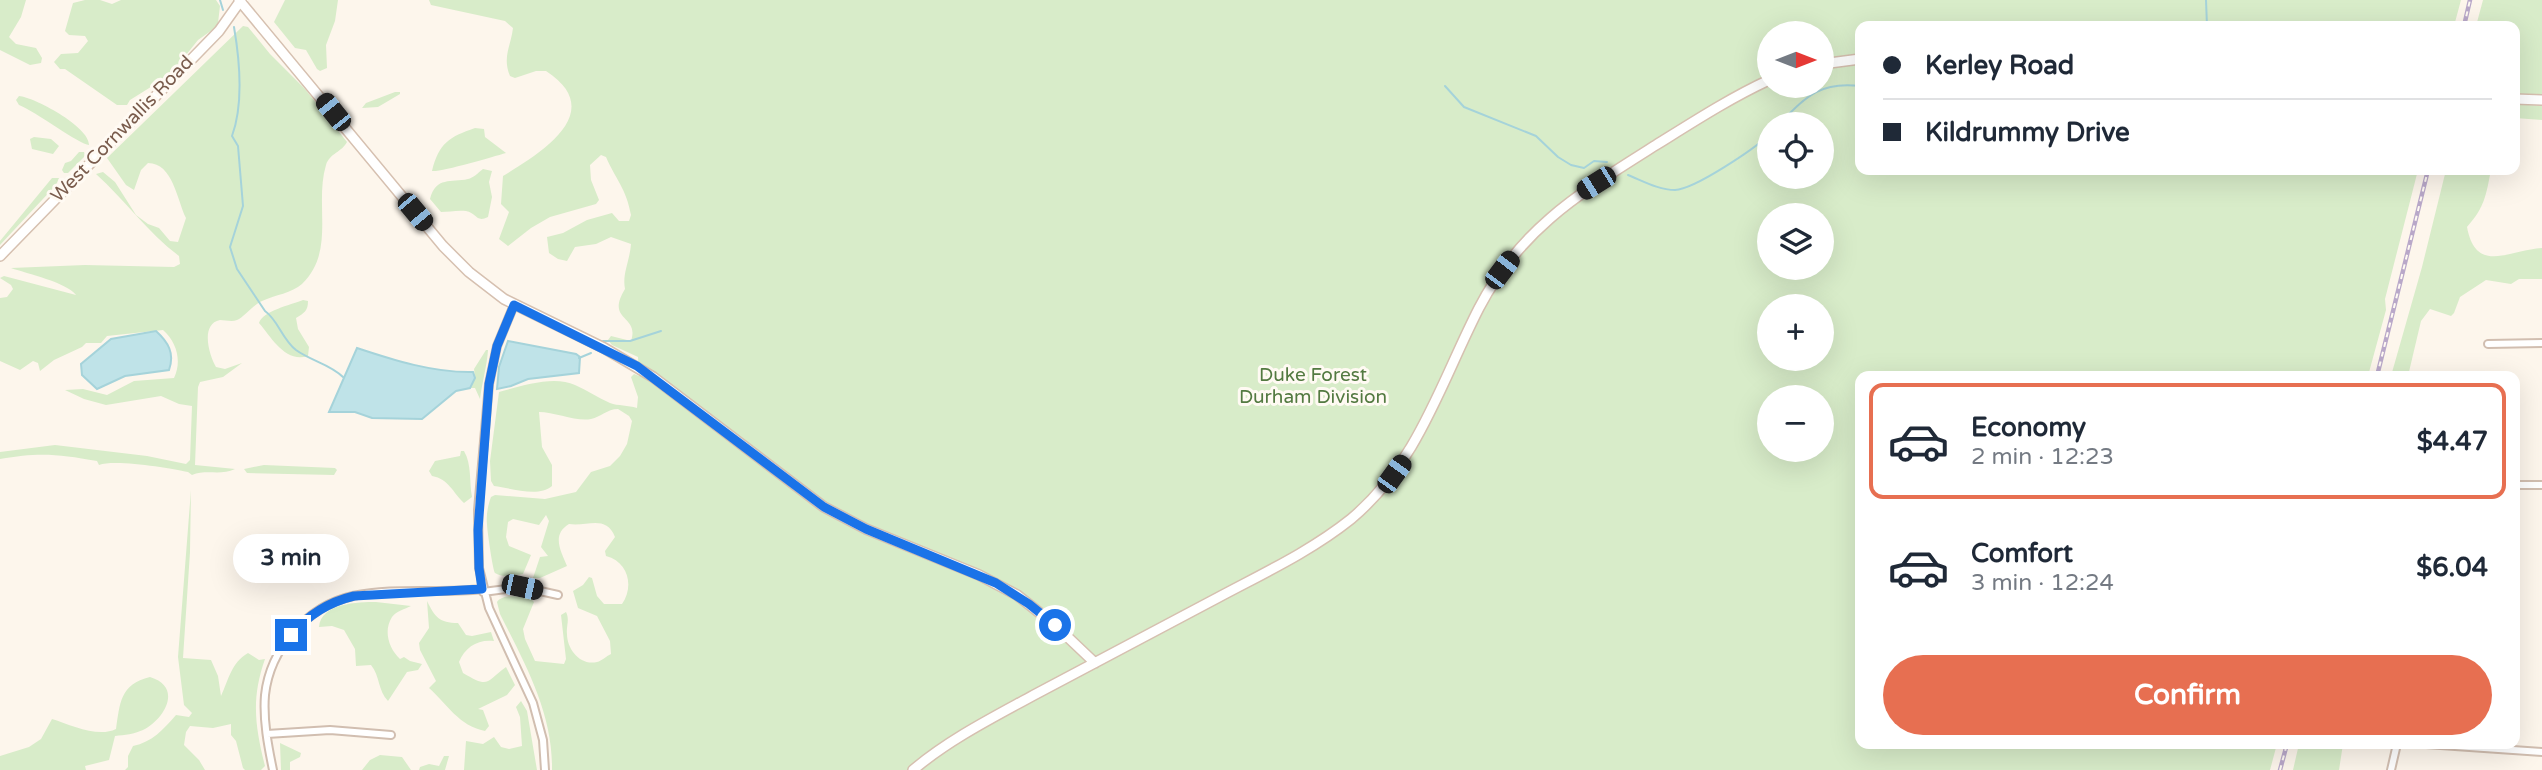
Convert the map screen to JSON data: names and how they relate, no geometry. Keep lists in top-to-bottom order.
{
  "streets": {
    "street": ["West Cornwallis Road"]
  },
  "parks": ["Duke Forest Durham Division"],
  "north": "right",
  "page": {
    "map_buttons": ["+", "−"],
    "banner": ["Kerley Road", "Kildrummy Drive"],
    "list": [
      {
        "name": "Economy",
        "note": "2 min · 12:23",
        "value": "$4.47"
      },
      {
        "name": "Comfort",
        "note": "3 min · 12:24",
        "value": "$6.04"
      }
    ],
    "bubble": "3 min",
    "buttons": "Confirm"
  }
}
